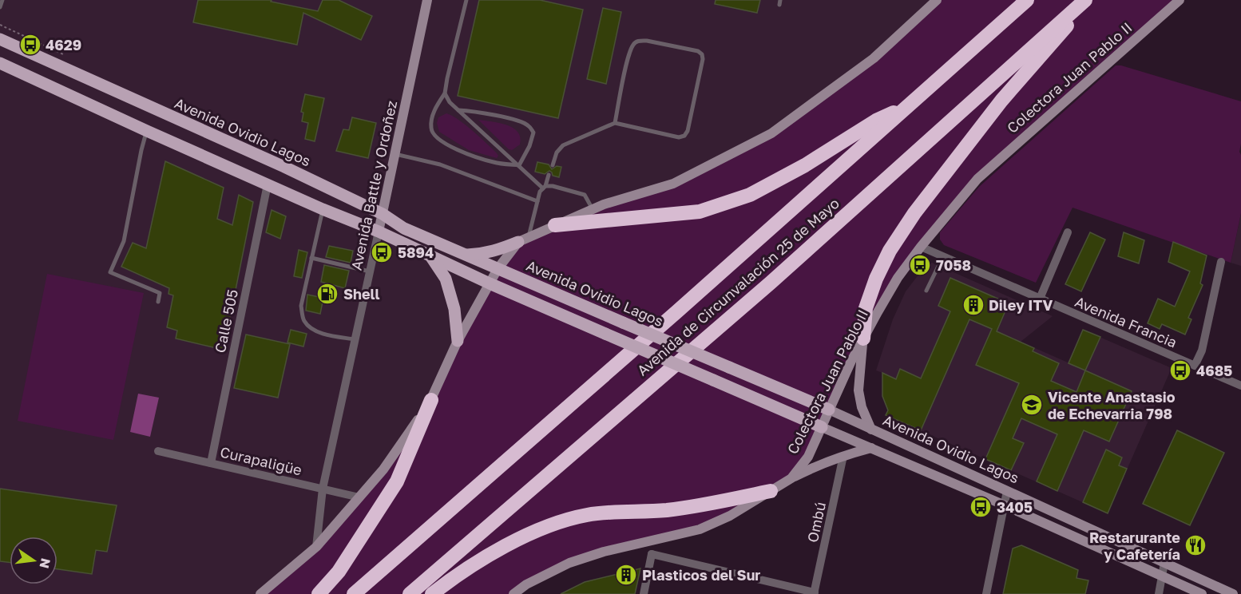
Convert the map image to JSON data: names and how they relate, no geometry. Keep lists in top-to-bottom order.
{
  "streets": {
    "highway": ["Avenida de Circunvalación 25 de Mayo"],
    "main road": ["Colectora Juan Pablo II", "Avenida Ovidio Lagos", "Avenida Battle y Ordoñez"],
    "street": [
      "Calle 505",
      "Avenida Francia",
      "Curapaligüe",
      "Ombú"
    ]
  },
  "crossings": [
    ["Colectora Juan Pablo II", "Avenida Ovidio Lagos"],
    ["Colectora Juan Pablo II", "Avenida Francia"],
    ["Avenida Ovidio Lagos", "Avenida Battle y Ordoñez"],
    ["Avenida Ovidio Lagos", "Calle 505"],
    ["Avenida Battle y Ordoñez", "Curapaligüe"],
    ["Calle 505", "Curapaligüe"]
  ],
  "places": {
    "bus stop": [
      "4629",
      "5894",
      "7058",
      "4685",
      "3405"
    ],
    "fuel station": ["Shell"],
    "building": ["Diley ITV", "Plasticos del Sur"],
    "school or university": ["Vicente Anastasio de Echevarria 798"],
    "restaurant": ["Restarurante y Cafetería"]
  },
  "north": "right"
}
